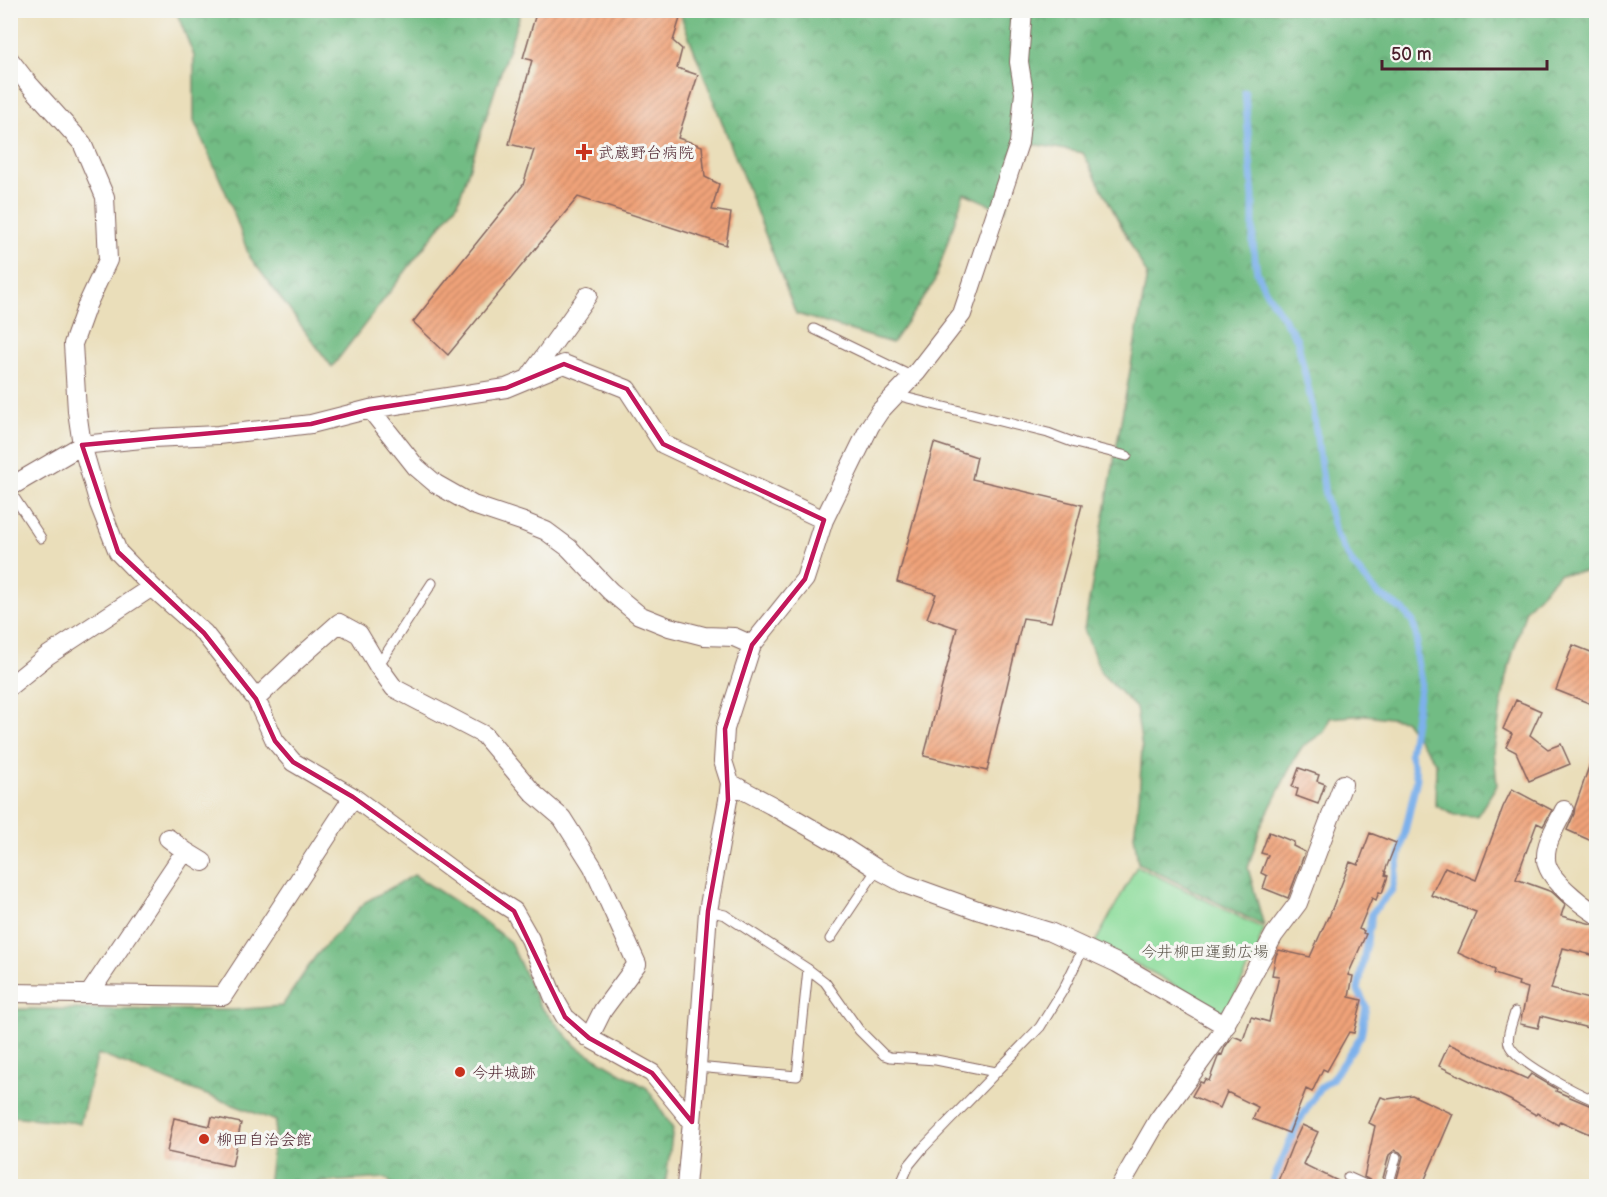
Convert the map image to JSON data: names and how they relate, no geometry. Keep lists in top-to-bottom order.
{
  "parks": ["今井柳田運動広場"],
  "places": {
    "health": ["武蔵野台病院"],
    "other": ["今井城跡", "柳田自治会館"]
  },
  "scale_bar": "50 m"
}
